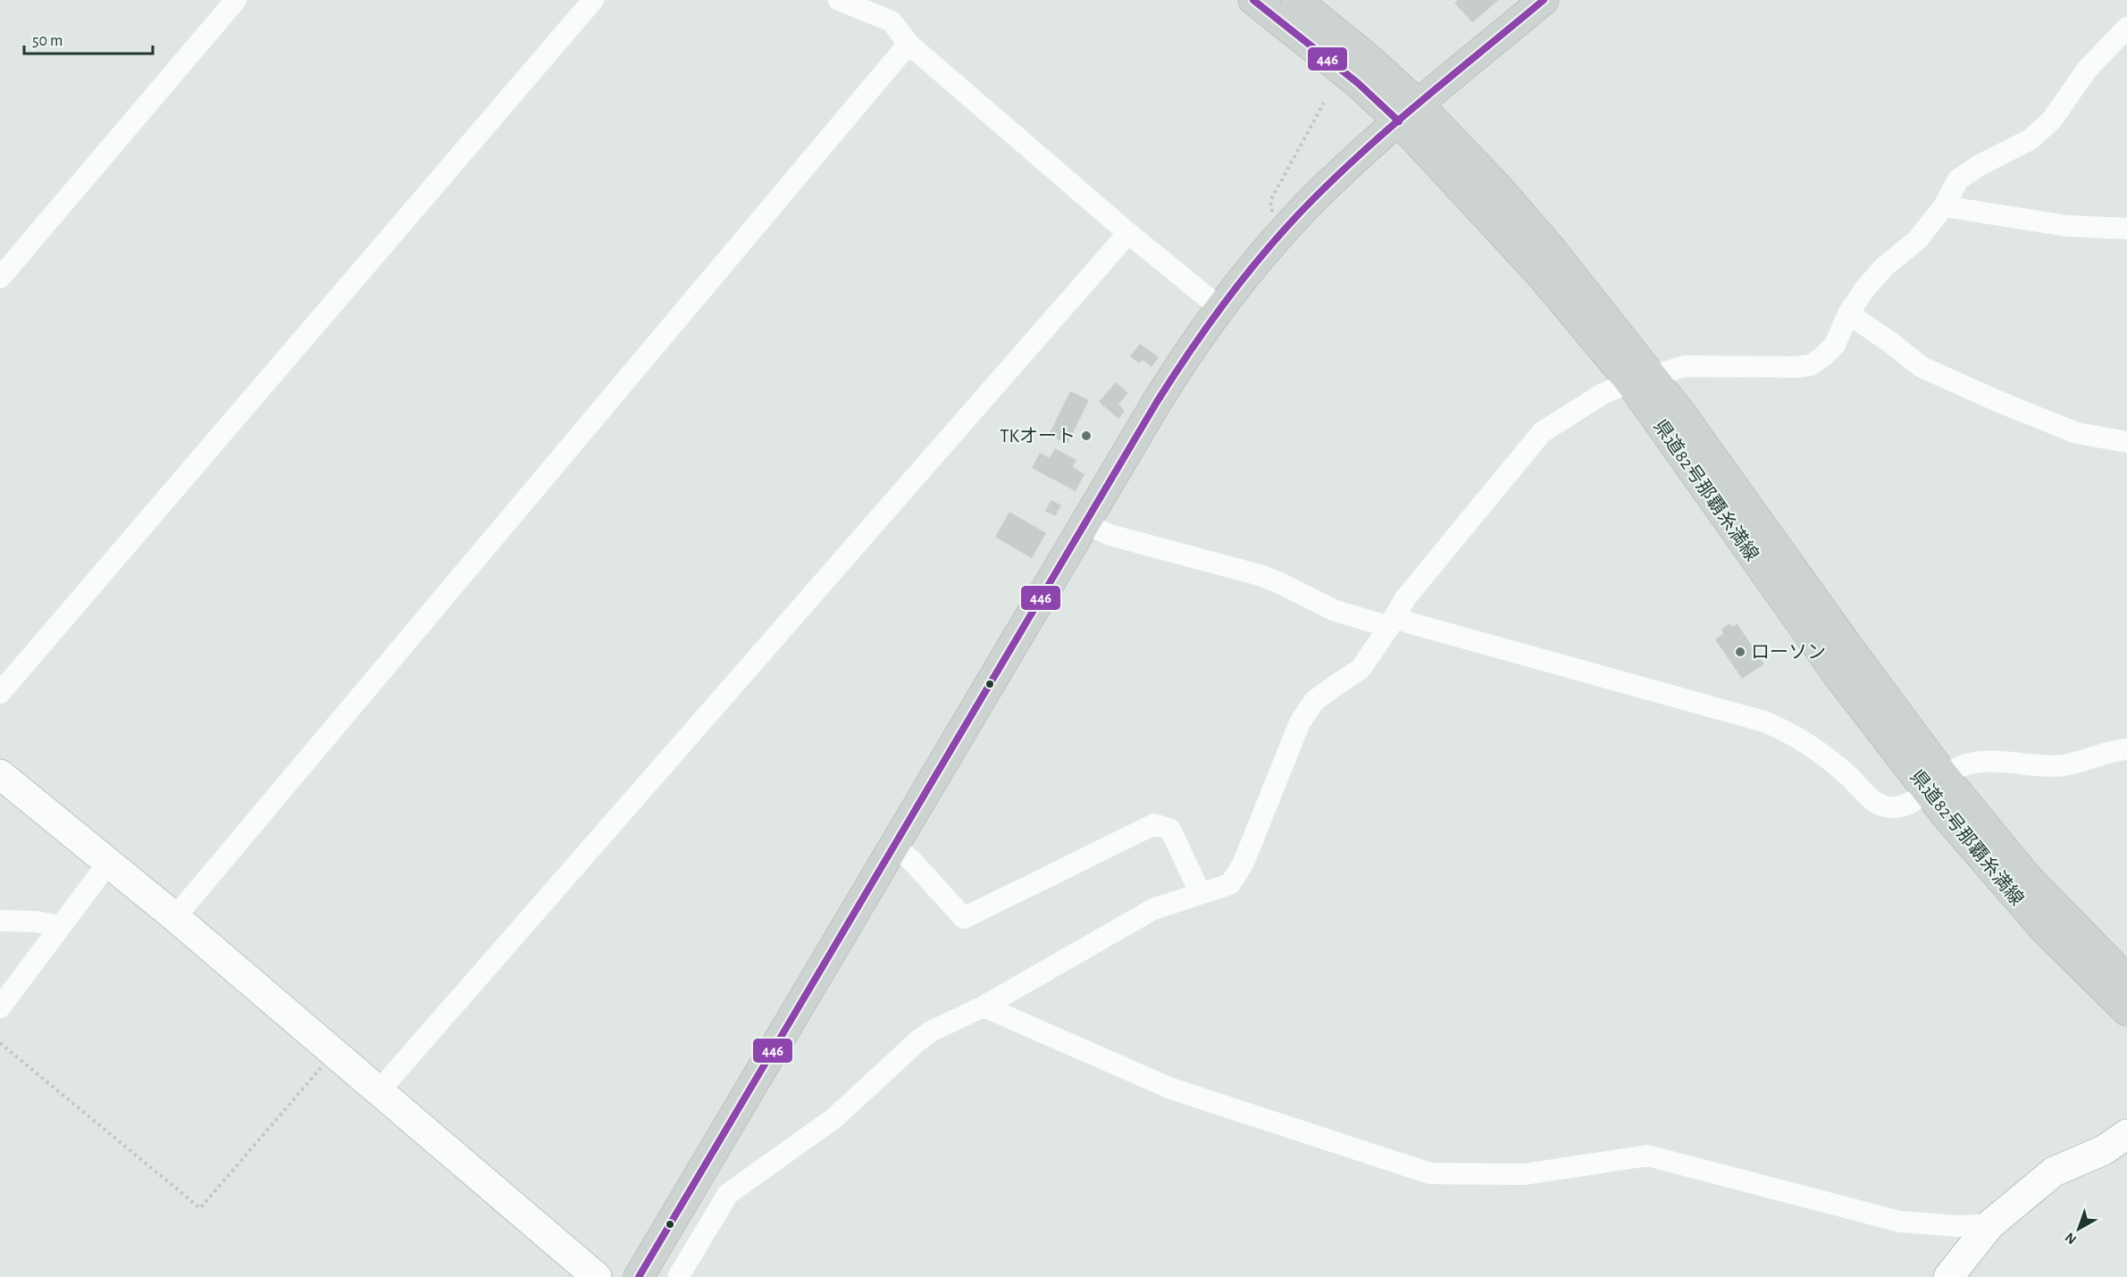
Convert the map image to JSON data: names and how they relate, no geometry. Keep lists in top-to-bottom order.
{
  "streets": {
    "main road": ["県道82号那覇糸満線"]
  },
  "places": ["TKオート", "ローソン"],
  "lines": ["transit line 446"],
  "scale_bar": "50 m",
  "north": "bottom left"
}
